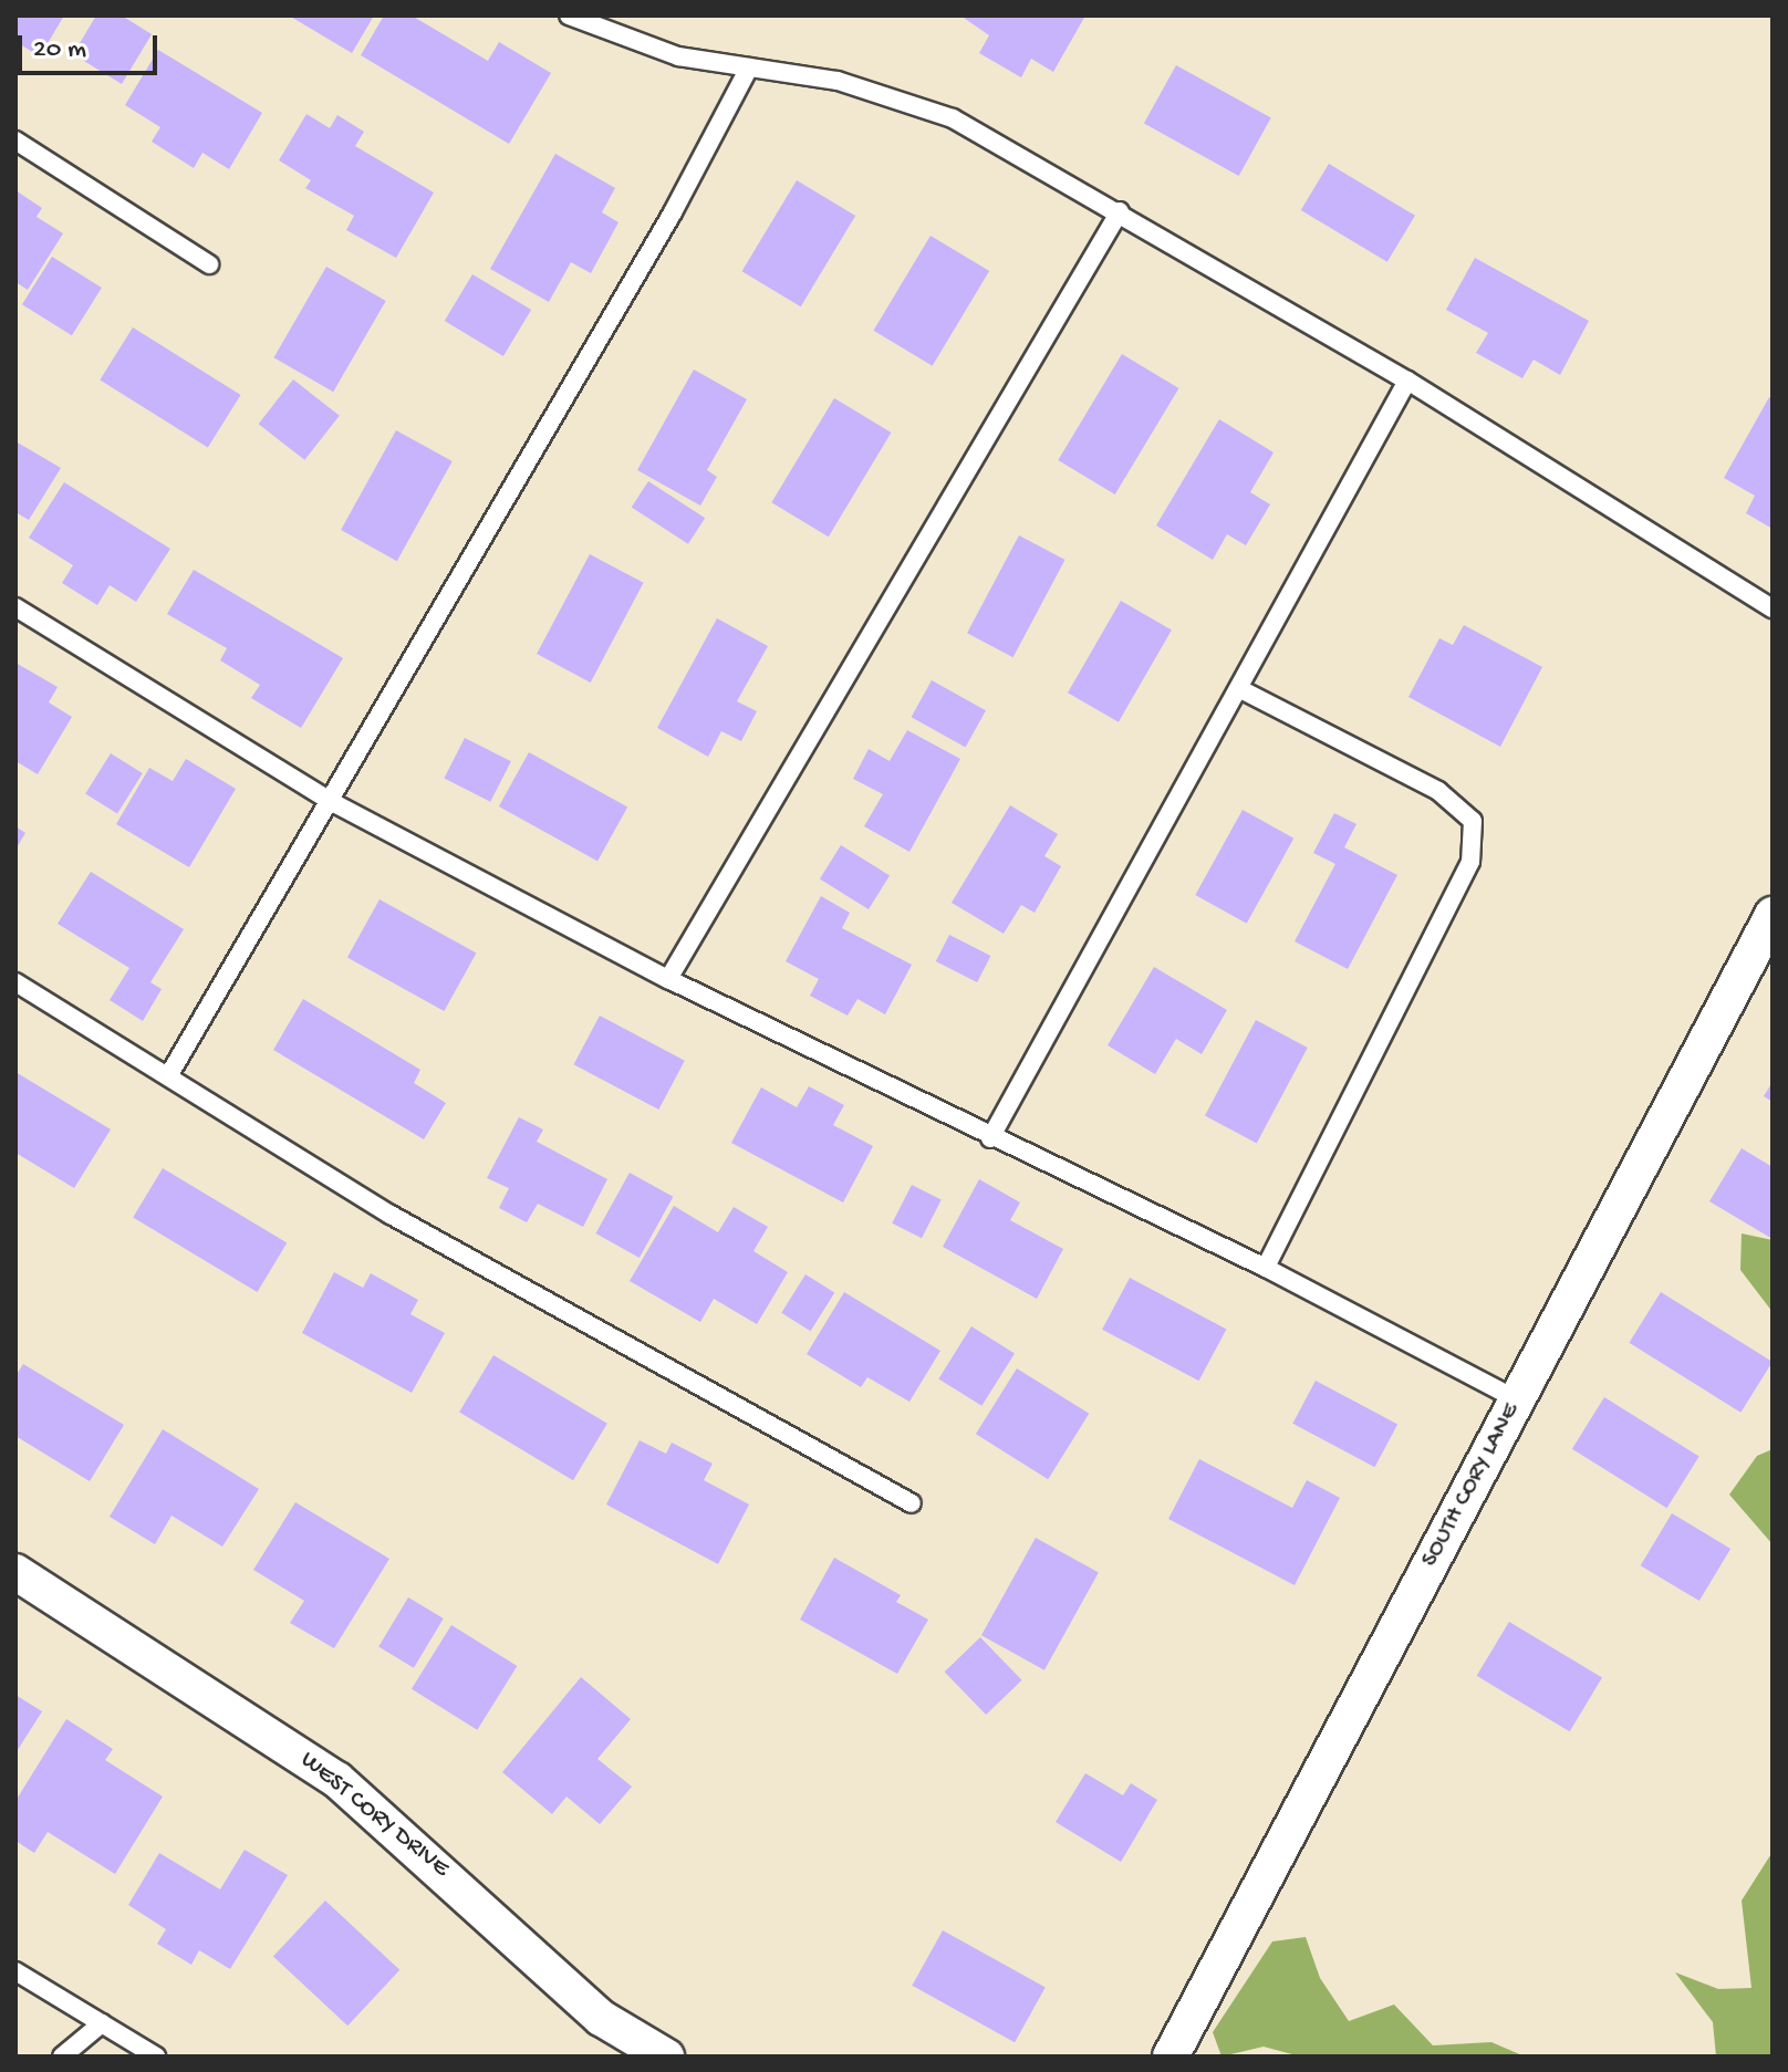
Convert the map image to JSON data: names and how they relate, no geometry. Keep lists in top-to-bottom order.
{
  "streets": {
    "street": ["SOUTH CORY LANE", "WEST CORY DRIVE"]
  },
  "scale_bar": "20 m"
}
